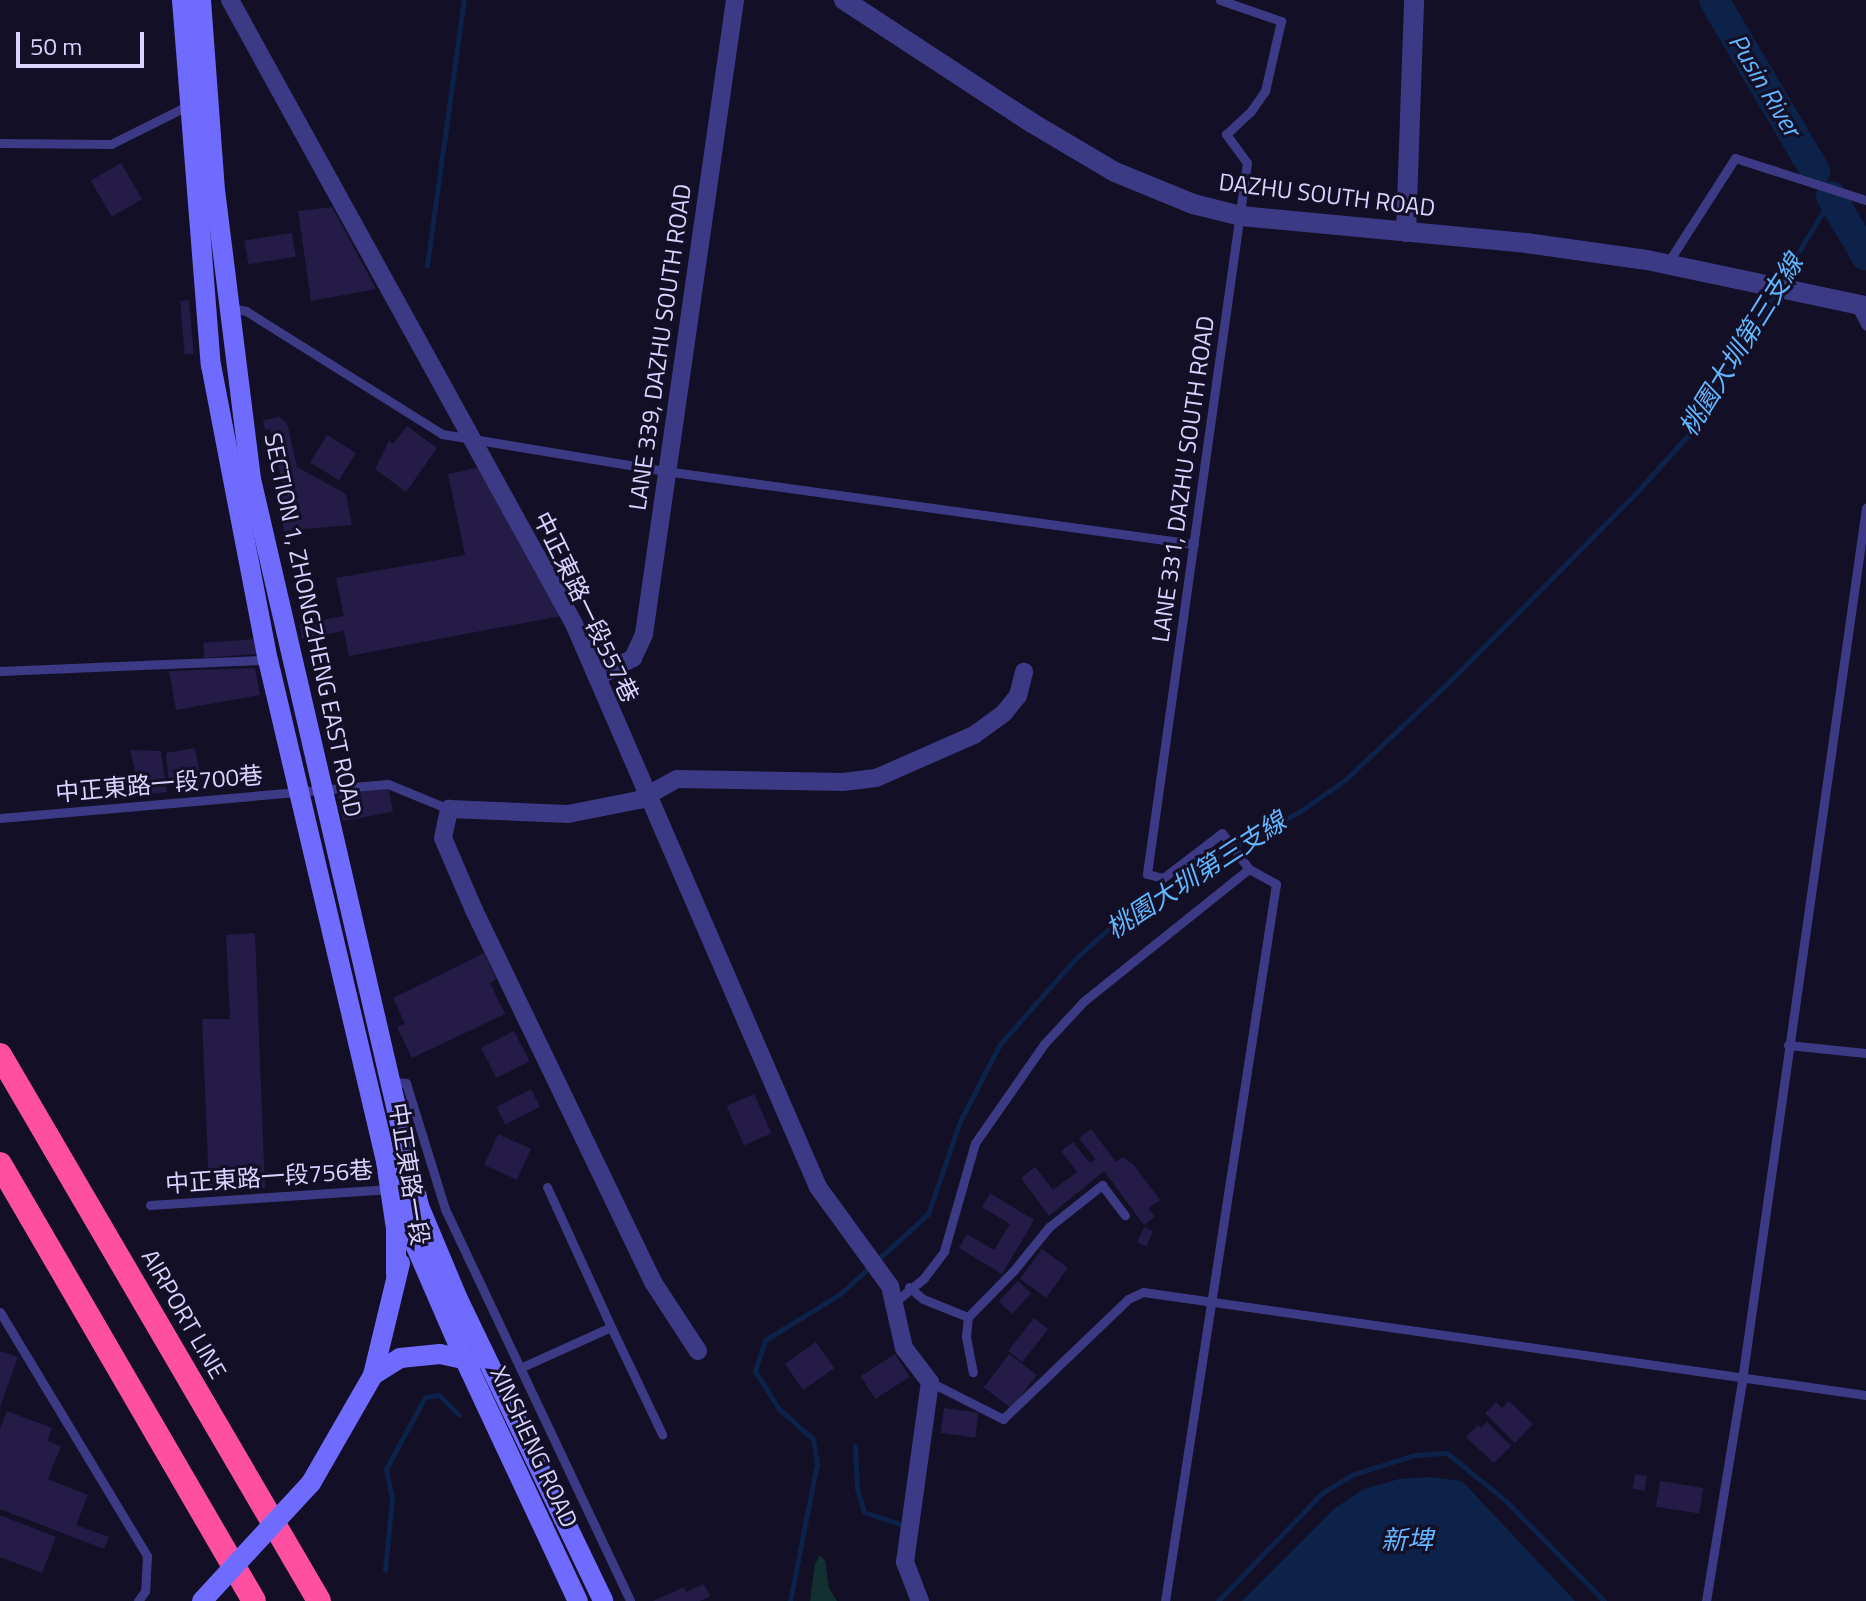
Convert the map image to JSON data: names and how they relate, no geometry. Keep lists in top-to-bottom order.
{
  "streets": {
    "highway": ["AIRPORT LINE"],
    "main road": ["SECTION 1, ZHONGZHENG EAST ROAD", "中正東路一段", "XINSHENG ROAD"],
    "street": ["DAZHU SOUTH ROAD", "LANE 339, DAZHU SOUTH ROAD", "中正東路一段557巷"],
    "lane": ["LANE 331, DAZHU SOUTH ROAD", "中正東路一段700巷", "中正東路一段756巷"]
  },
  "crossings": [
    ["DAZHU SOUTH ROAD", "LANE 331, DAZHU SOUTH ROAD"],
    ["LANE 339, DAZHU SOUTH ROAD", "中正東路一段557巷"],
    ["SECTION 1, ZHONGZHENG EAST ROAD", "中正東路一段700巷"],
    ["SECTION 1, ZHONGZHENG EAST ROAD", "中正東路一段"],
    ["SECTION 1, ZHONGZHENG EAST ROAD", "XINSHENG ROAD"],
    ["中正東路一段", "中正東路一段756巷"],
    ["中正東路一段", "XINSHENG ROAD"]
  ],
  "water": ["Pusin River", "桃園大圳第三支線", "新埤"],
  "scale_bar": "50 m"
}
